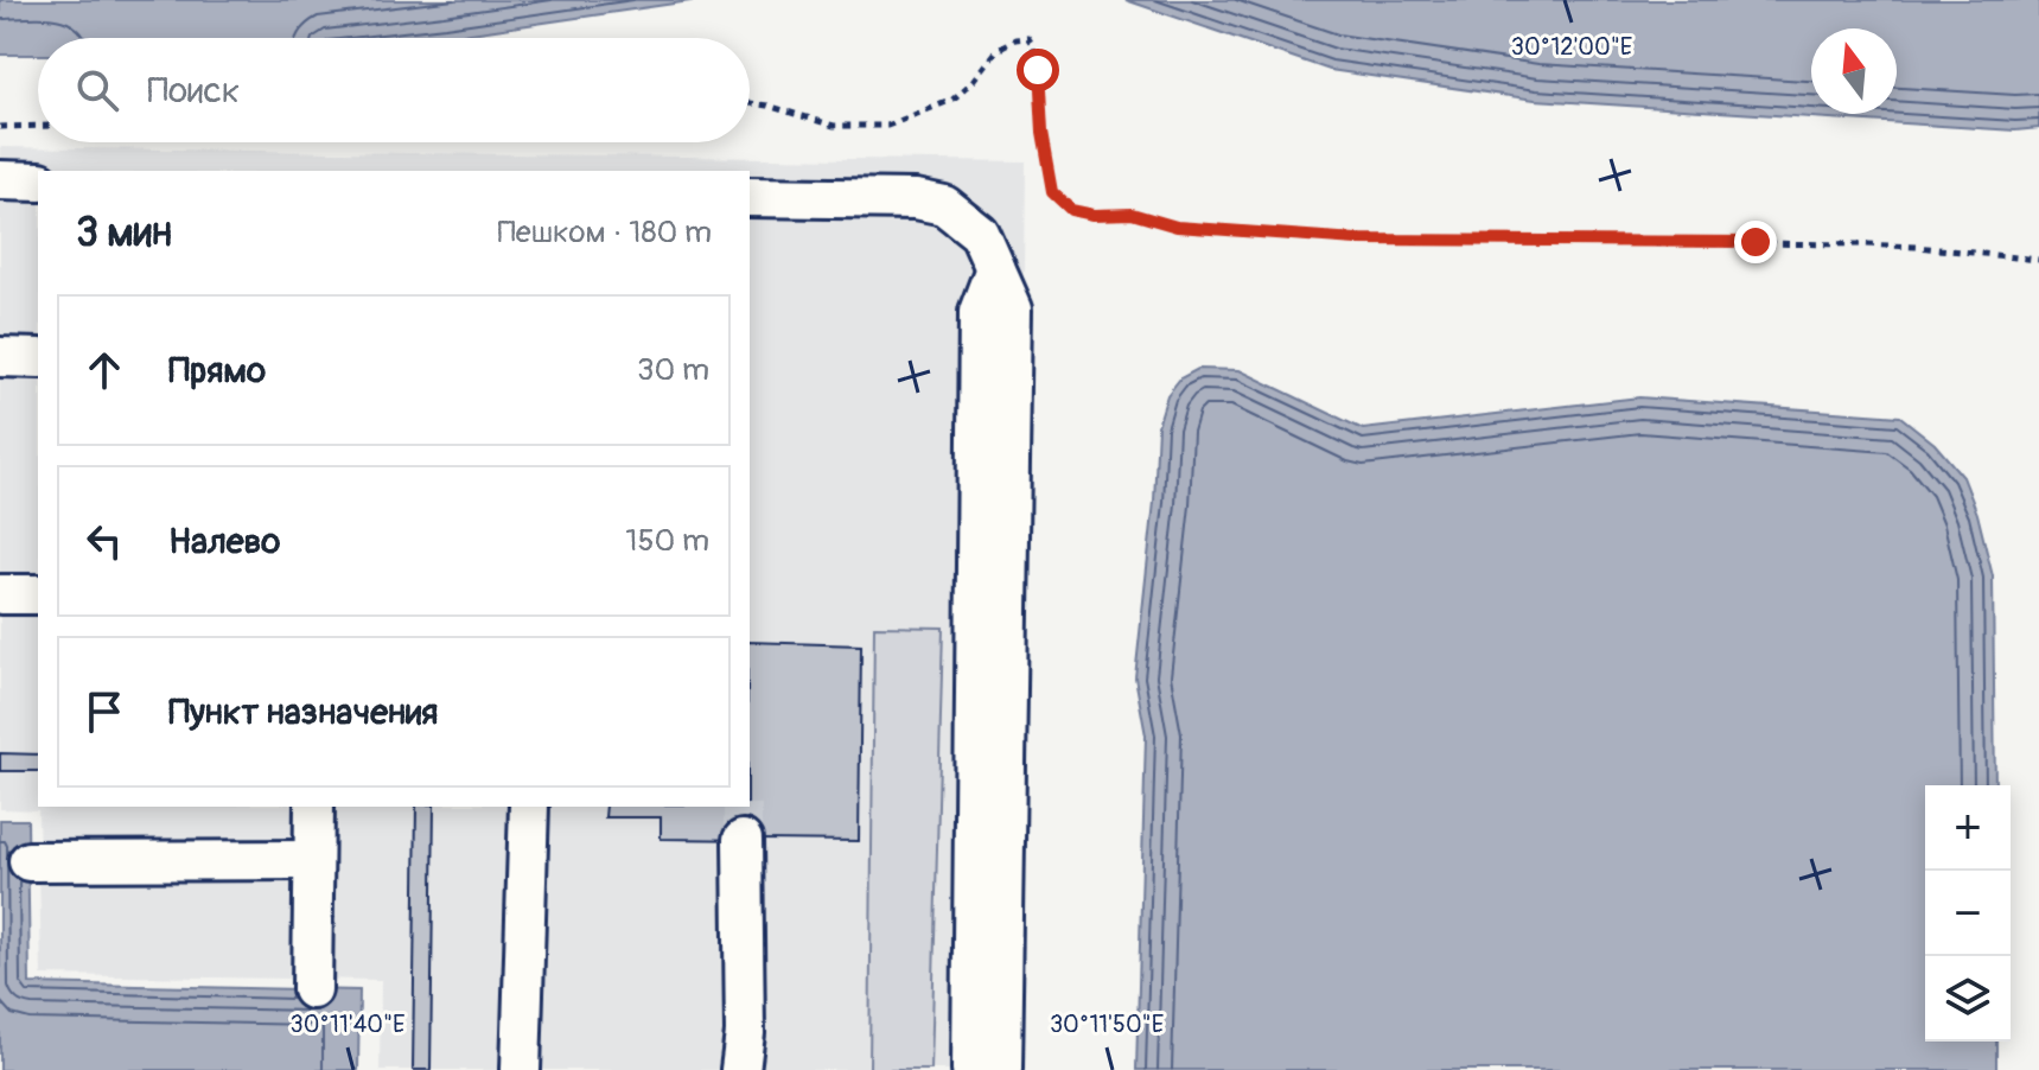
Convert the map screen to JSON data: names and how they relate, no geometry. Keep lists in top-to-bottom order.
{
  "north": "top",
  "page": {
    "search": "Поиск",
    "heading": ["3 мин", "Пешком · 180 m"],
    "list": [
      ["Прямо", "30 m"],
      ["Налево", "150 m"],
      "Пункт назначения"
    ],
    "map_buttons": ["+", "−"]
  },
  "coordinates": ["30°12'00\"E", "30°11'40\"E", "30°11'50\"E"]
}
